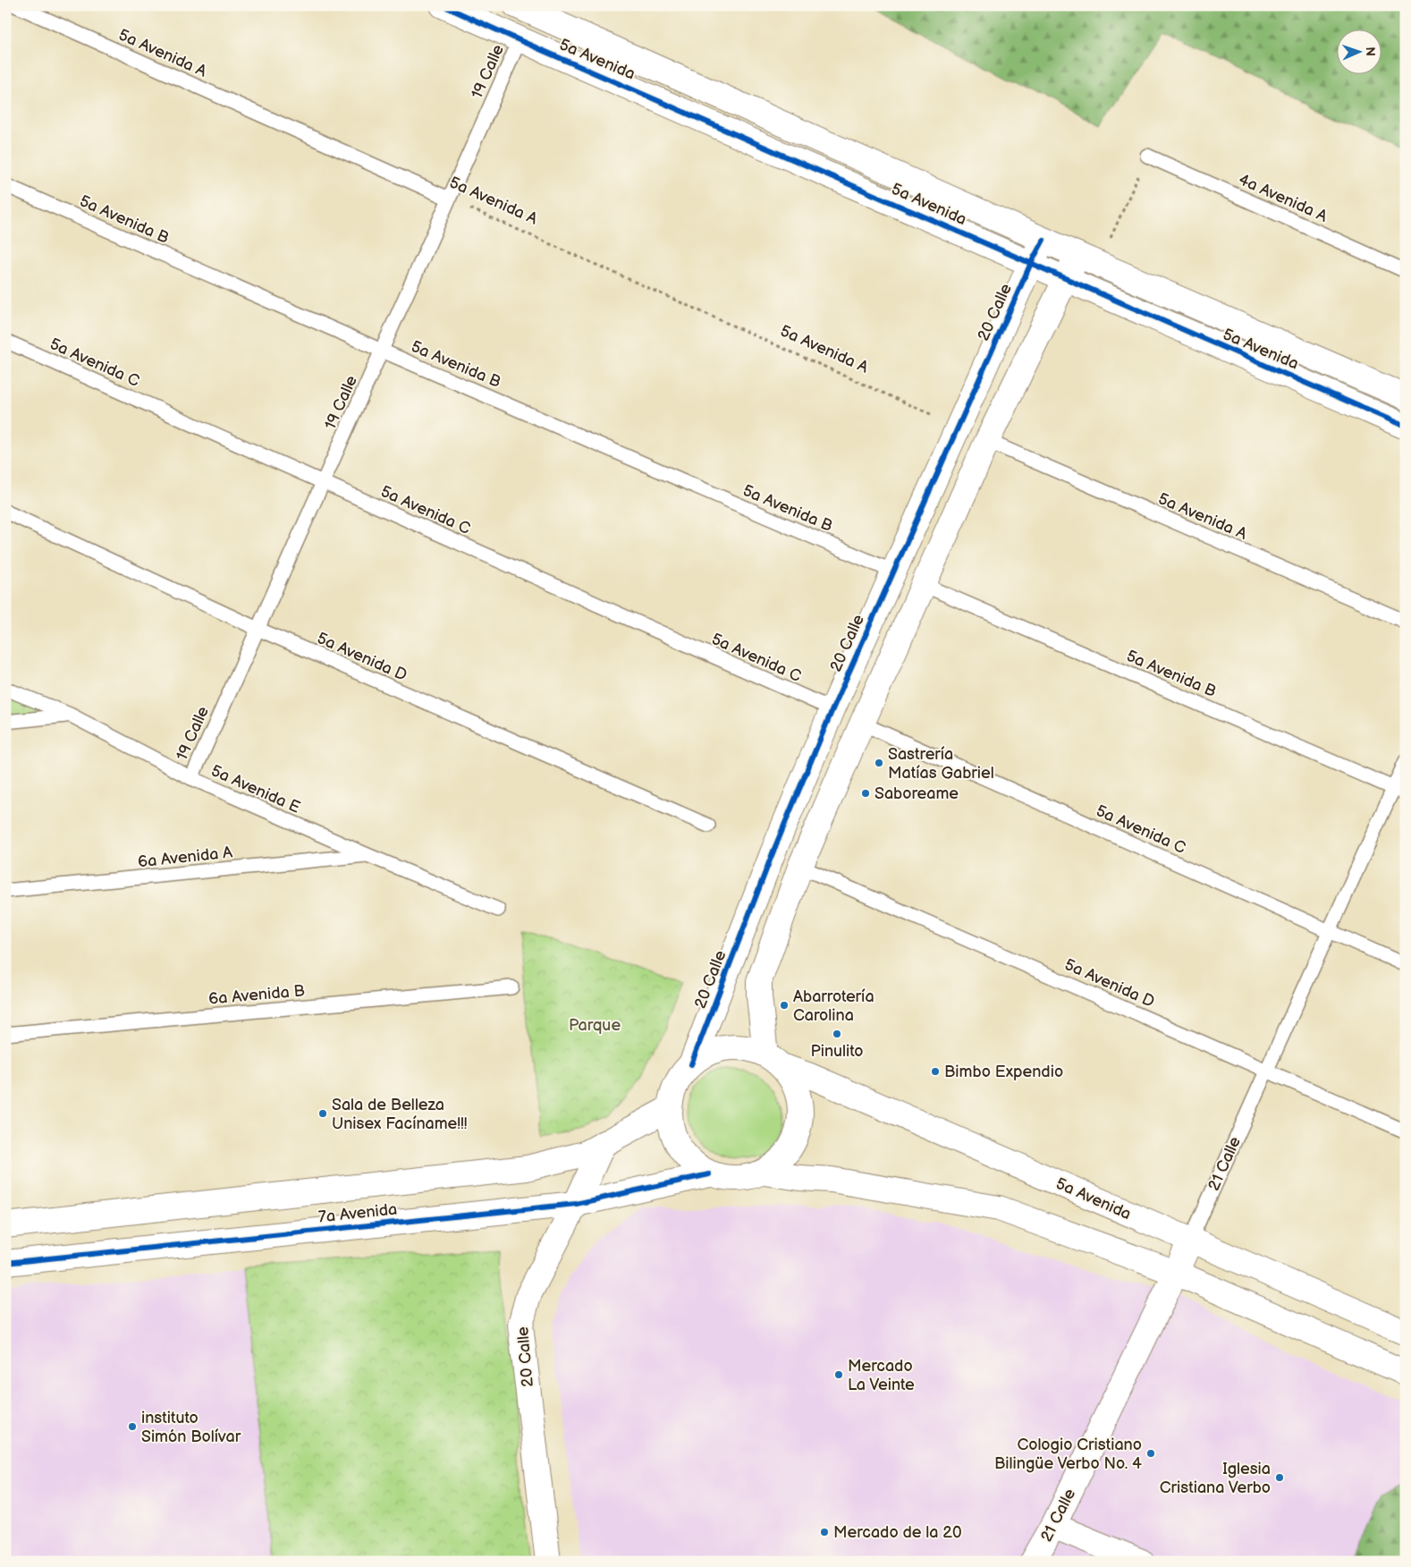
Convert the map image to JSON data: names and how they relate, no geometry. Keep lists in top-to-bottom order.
{
  "streets": {
    "street": [
      "5a Avenida",
      "20 Calle",
      "21 Calle",
      "7a Avenida"
    ],
    "lane": [
      "5a Avenida A",
      "19 Calle",
      "4a Avenida A",
      "5a Avenida B",
      "5a Avenida C",
      "5a Avenida D",
      "5a Avenida E",
      "6a Avenida A",
      "6a Avenida B"
    ]
  },
  "crossings": [
    ["5a Avenida A", "19 Calle"],
    ["5a Avenida A", "20 Calle"],
    ["5a Avenida", "19 Calle"],
    ["5a Avenida", "20 Calle"],
    ["5a Avenida", "21 Calle"],
    ["5a Avenida", "7a Avenida"],
    ["19 Calle", "5a Avenida B"],
    ["19 Calle", "5a Avenida C"],
    ["19 Calle", "5a Avenida D"],
    ["19 Calle", "5a Avenida E"],
    ["5a Avenida B", "20 Calle"],
    ["5a Avenida B", "21 Calle"],
    ["20 Calle", "5a Avenida C"],
    ["20 Calle", "7a Avenida"],
    ["5a Avenida C", "21 Calle"],
    ["5a Avenida D", "21 Calle"],
    ["5a Avenida E", "6a Avenida A"]
  ],
  "parks": ["Parque"],
  "places": [
    "Sastrería Matías Gabriel",
    "Saboreame",
    "Abarrotería Carolina",
    "Pinulito",
    "Bimbo Expendio",
    "Sala de Belleza Unisex Facíname!!!",
    "Mercado La Veinte",
    "instituto Simón Bolívar",
    "Cologio Cristiano Bilingüe Verbo No. 4",
    "Iglesia Cristiana Verbo",
    "Mercado de la 20"
  ],
  "north": "right"
}
